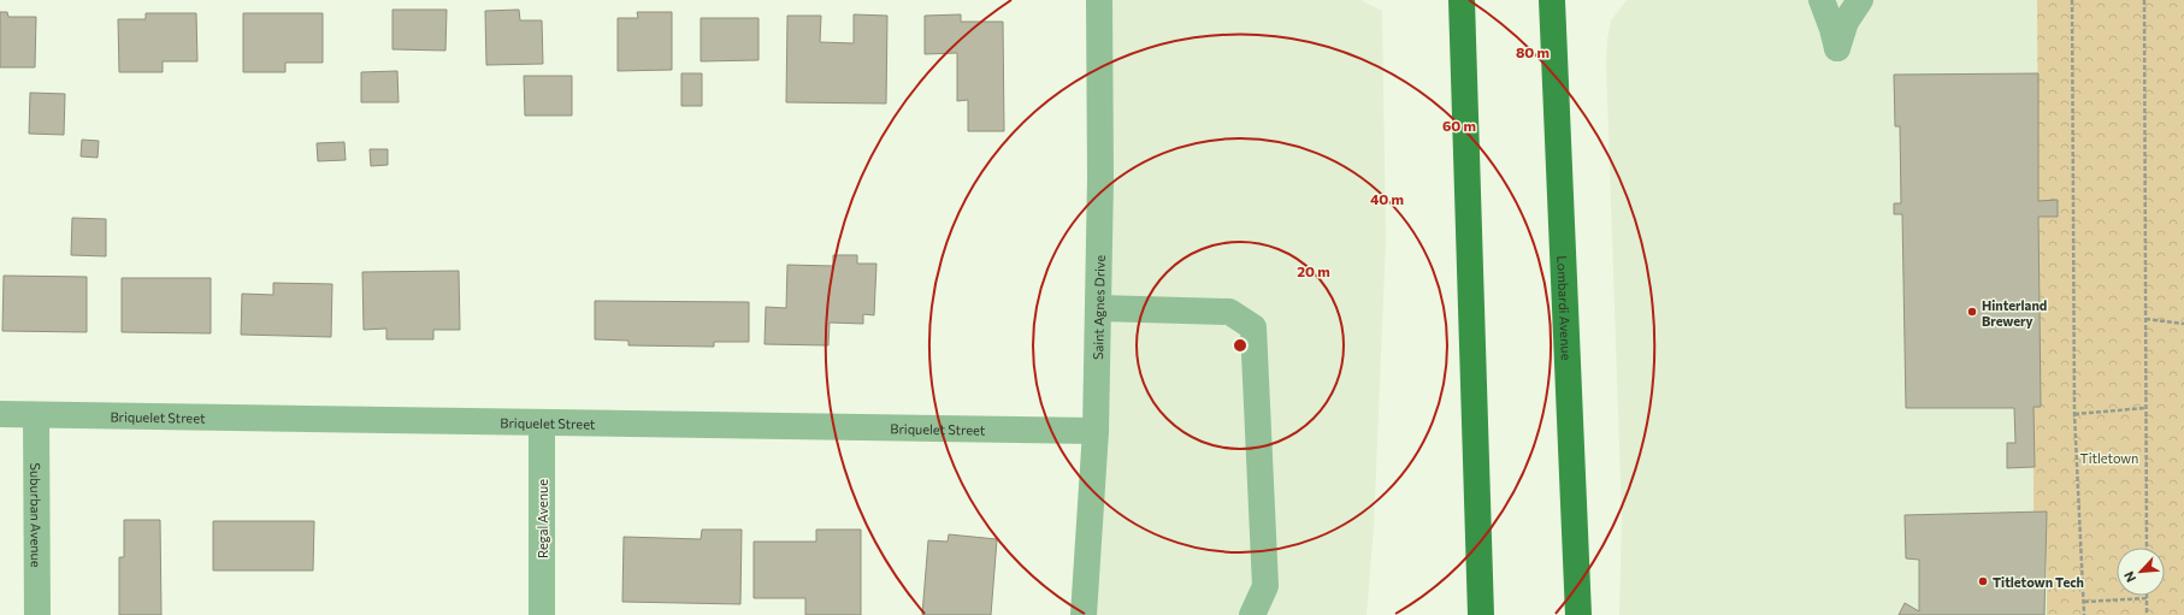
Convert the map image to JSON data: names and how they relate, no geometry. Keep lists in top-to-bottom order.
{
  "streets": {
    "main road": ["Lombardi Avenue"],
    "street": [
      "Saint Agnes Drive",
      "Briquelet Street",
      "Suburban Avenue",
      "Regal Avenue"
    ]
  },
  "crossings": [
    ["Saint Agnes Drive", "Briquelet Street"],
    ["Briquelet Street", "Suburban Avenue"],
    ["Briquelet Street", "Regal Avenue"]
  ],
  "parks": ["Titletown"],
  "places": ["Hinterland Brewery", "Titletown Tech"],
  "north": "bottom left",
  "rings": [
    "80 m",
    "60 m",
    "40 m",
    "20 m"
  ]
}
